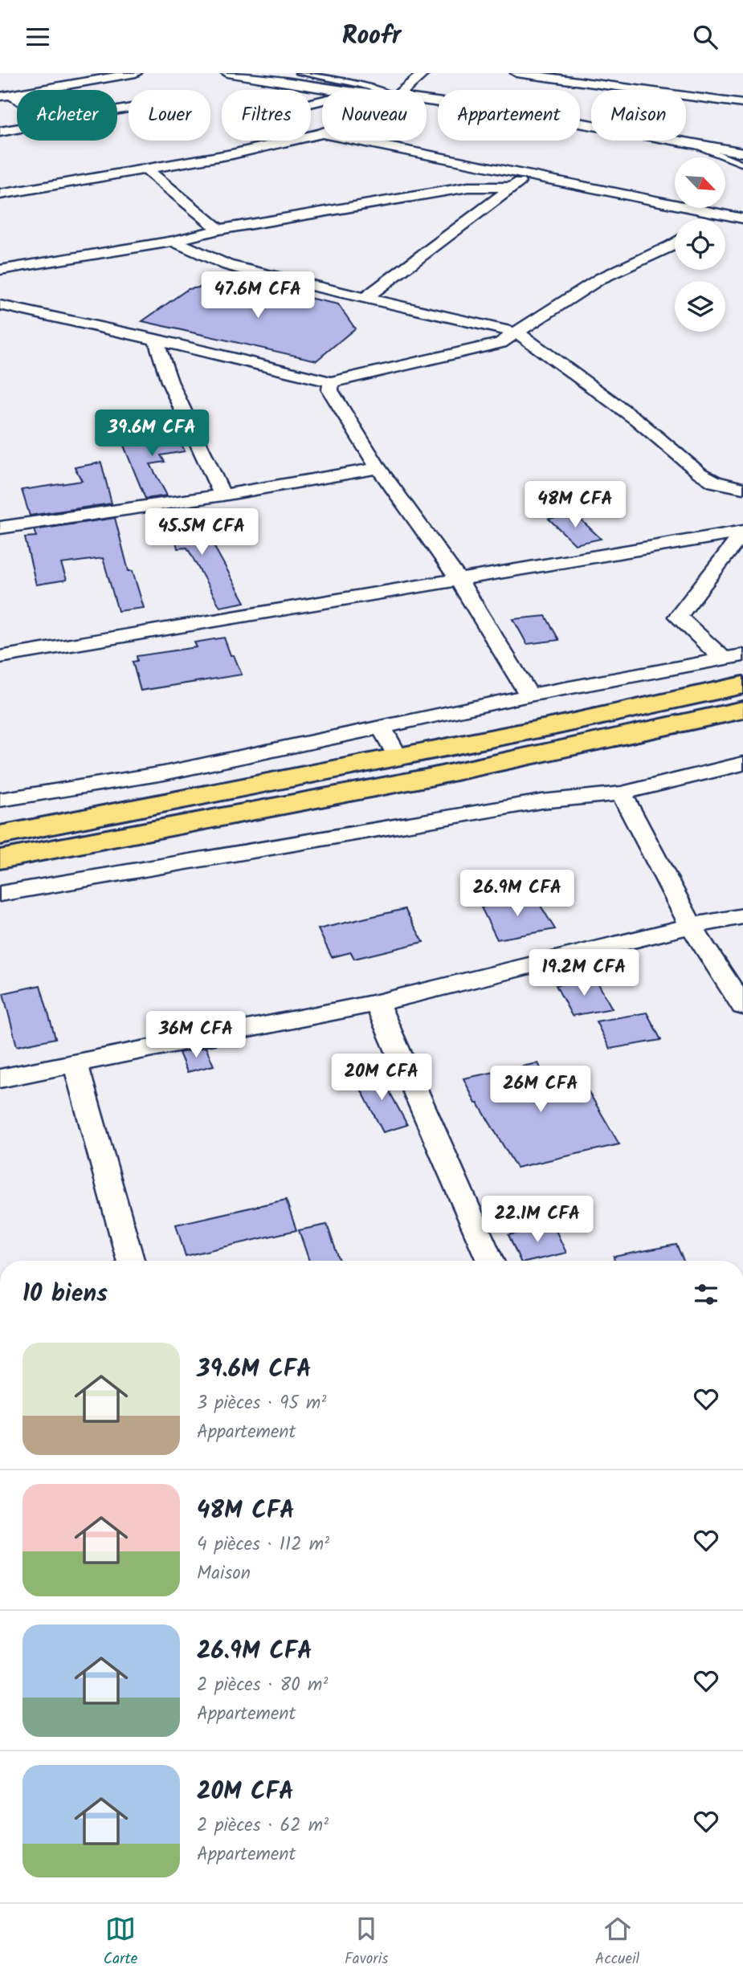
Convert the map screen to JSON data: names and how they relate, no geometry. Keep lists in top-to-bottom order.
{
  "north": "bottom right",
  "page": {
    "header": "Roofr",
    "chip": [
      "Acheter",
      "Louer",
      "Filtres",
      "Nouveau",
      "Appartement",
      "Maison"
    ],
    "price": [
      "47.6M CFA",
      "39.6M CFA",
      "48M CFA",
      "45.5M CFA",
      "26.9M CFA",
      "19.2M CFA",
      "36M CFA",
      "20M CFA",
      "26M CFA",
      "22.1M CFA"
    ],
    "heading": "10 biens",
    "list": [
      {
        "name": "39.6M CFA",
        "note": "3 pièces · 95 m² · Appartement"
      },
      {
        "name": "48M CFA",
        "note": "4 pièces · 112 m² · Maison"
      },
      {
        "name": "26.9M CFA",
        "note": "2 pièces · 80 m² · Appartement"
      },
      {
        "name": "20M CFA",
        "note": "2 pièces · 62 m² · Appartement"
      }
    ],
    "tabs": ["Carte", "Favoris", "Accueil"]
  }
}
